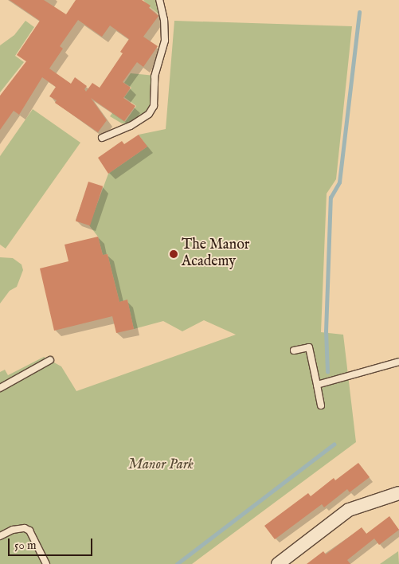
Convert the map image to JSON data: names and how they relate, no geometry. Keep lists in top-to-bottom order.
{
  "parks": ["Manor Park"],
  "places": ["The Manor Academy"],
  "scale_bar": "50 m"
}
